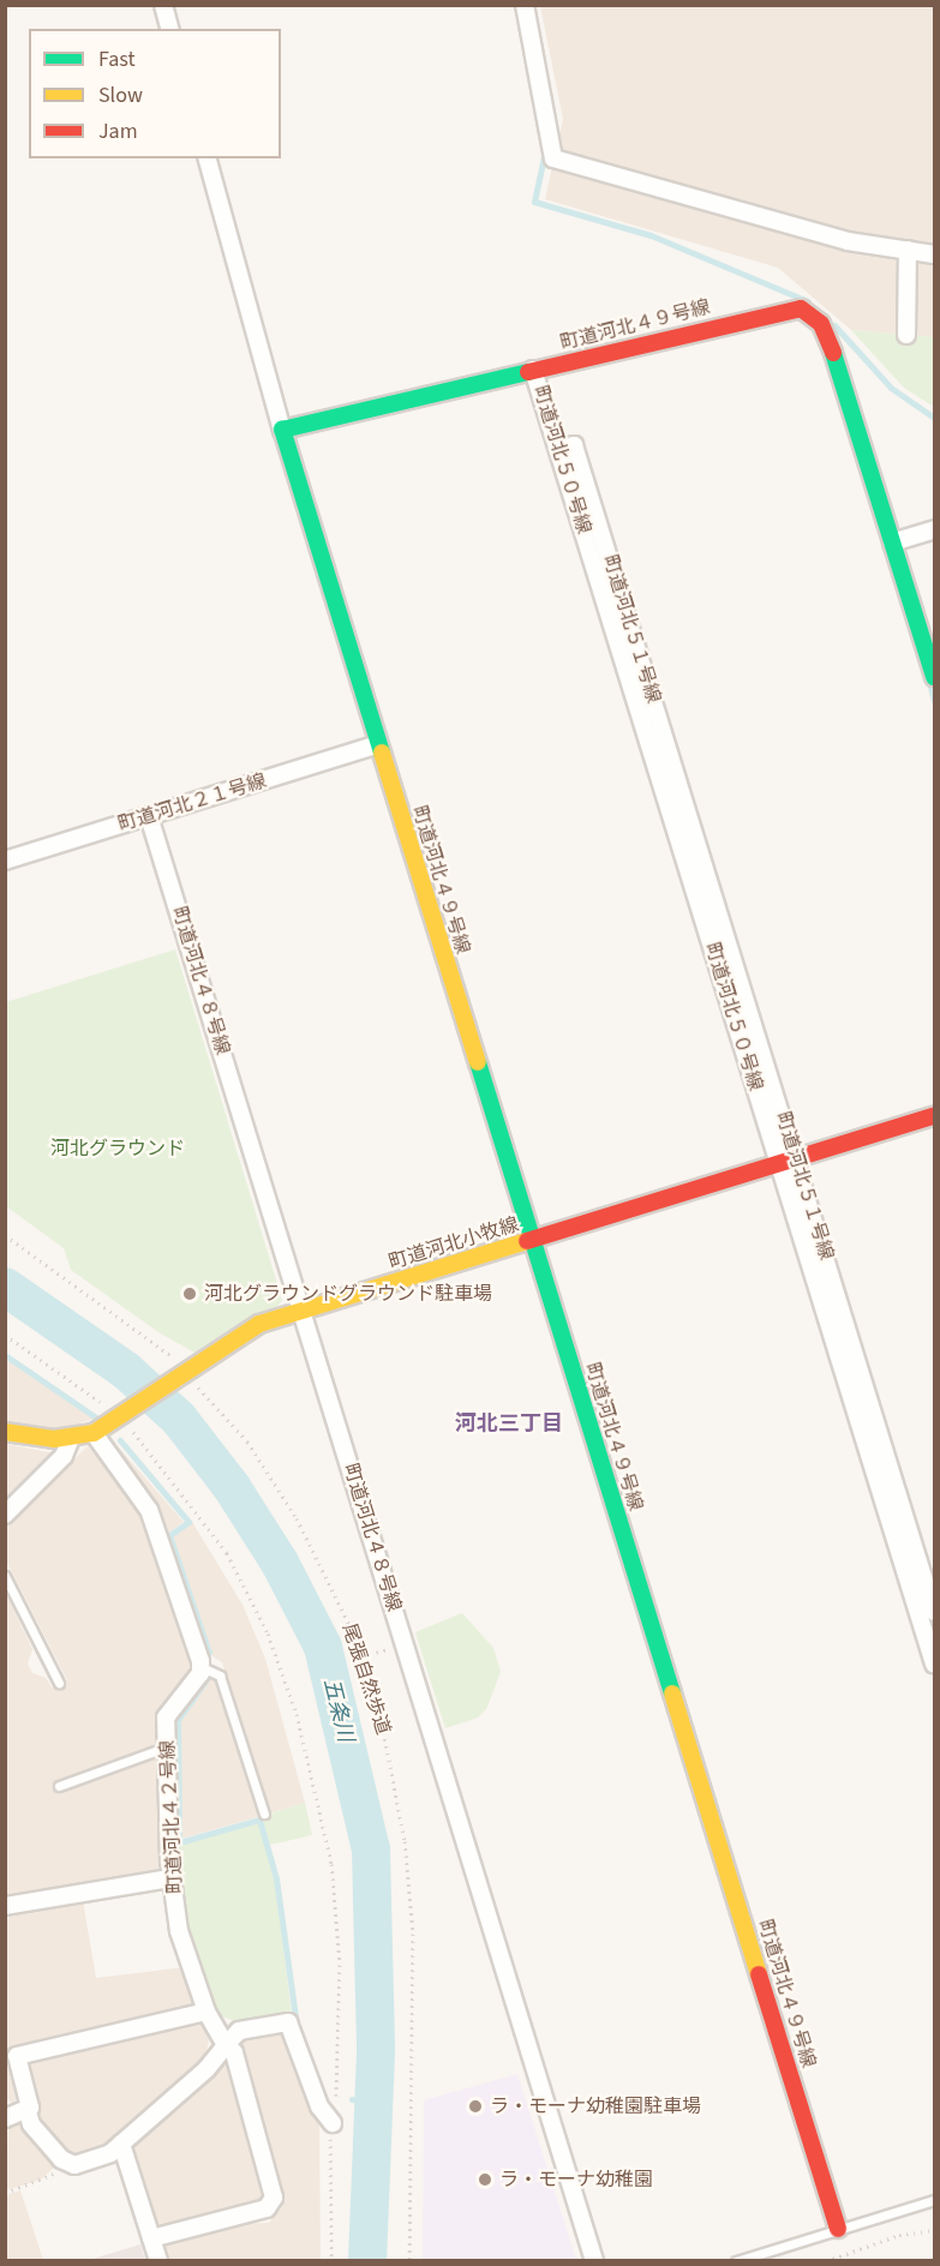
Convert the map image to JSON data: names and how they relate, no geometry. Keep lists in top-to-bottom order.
{
  "streets": {
    "street": [
      "町道河北４９号線",
      "町道河北５０号線",
      "町道河北５１号線",
      "町道河北２１号線",
      "町道河北４８号線",
      "町道河北小牧線",
      "町道河北４２号線"
    ],
    "path": ["尾張自然歩道"]
  },
  "crossings": [
    ["町道河北４９号線", "町道河北５０号線"],
    ["町道河北４９号線", "町道河北２１号線"],
    ["町道河北４９号線", "町道河北小牧線"],
    ["町道河北５０号線", "町道河北５１号線"],
    ["町道河北５０号線", "町道河北小牧線"],
    ["町道河北５１号線", "町道河北小牧線"],
    ["町道河北２１号線", "町道河北４８号線"],
    ["町道河北４８号線", "町道河北小牧線"],
    ["町道河北小牧線", "尾張自然歩道"]
  ],
  "districts": ["河北三丁目"],
  "water": ["五条川"],
  "parks": ["河北グラウンド"],
  "places": ["河北グラウンドグラウンド駐車場", "ラ・モーナ幼稚園駐車場", "ラ・モーナ幼稚園"],
  "legend": ["Fast", "Slow", "Jam"]
}
